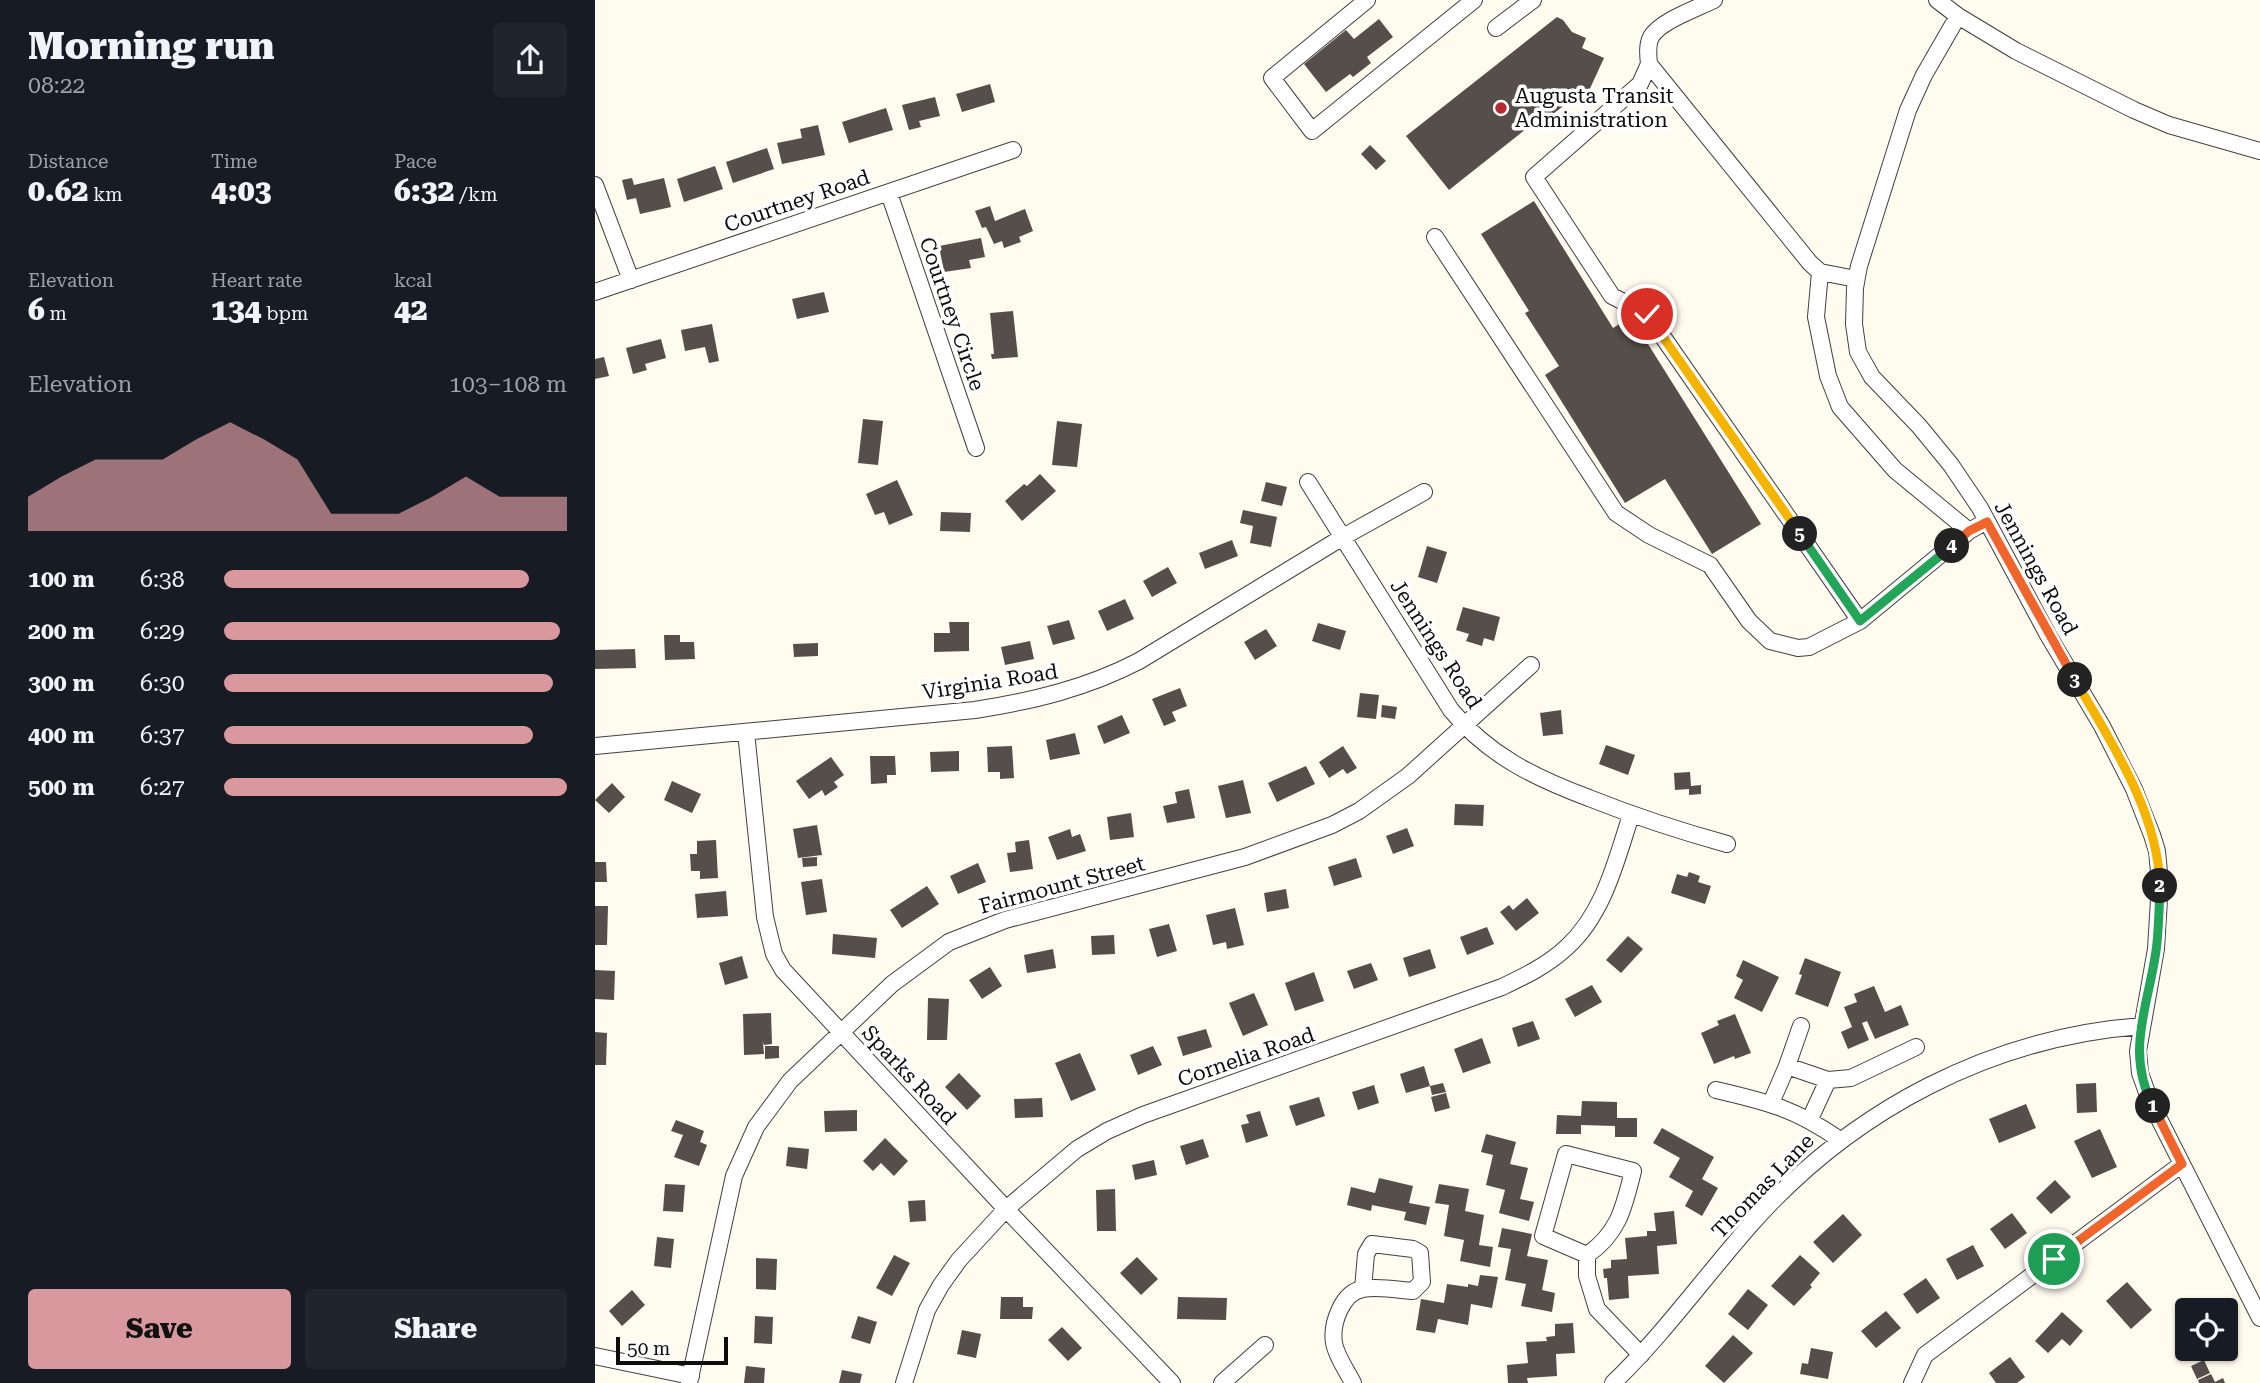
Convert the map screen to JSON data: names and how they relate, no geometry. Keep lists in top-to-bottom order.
{
  "streets": {
    "street": [
      "Courtney Road",
      "Courtney Circle",
      "Jennings Road",
      "Virginia Road",
      "Fairmount Street",
      "Cornelia Road",
      "Sparks Road",
      "Thomas Lane"
    ]
  },
  "crossings": [
    ["Courtney Road", "Courtney Circle"],
    ["Jennings Road", "Virginia Road"],
    ["Jennings Road", "Fairmount Street"],
    ["Jennings Road", "Cornelia Road"],
    ["Jennings Road", "Thomas Lane"],
    ["Virginia Road", "Sparks Road"],
    ["Fairmount Street", "Sparks Road"],
    ["Cornelia Road", "Sparks Road"]
  ],
  "places": ["Augusta Transit Administration"],
  "scale_bar": "50 m",
  "page": {
    "heading": ["Morning run", "08:22"],
    "stats": [
      ["Distance", "0.62 km"],
      ["Time", "4:03"],
      ["Pace", "6:32 /km"],
      ["Elevation", "6 m"],
      ["Heart rate", "134 bpm"],
      ["kcal", "42"]
    ],
    "chart": ["Elevation", "103–108 m"],
    "pins": [
      "5",
      "4",
      "3",
      "2",
      "1"
    ],
    "list": [
      {
        "name": "100 m",
        "note": "6:38"
      },
      {
        "name": "200 m",
        "note": "6:29"
      },
      {
        "name": "300 m",
        "note": "6:30"
      },
      {
        "name": "400 m",
        "note": "6:37"
      },
      {
        "name": "500 m",
        "note": "6:27"
      }
    ],
    "buttons": ["Save", "Share"],
    "scale": "50 m"
  }
}
